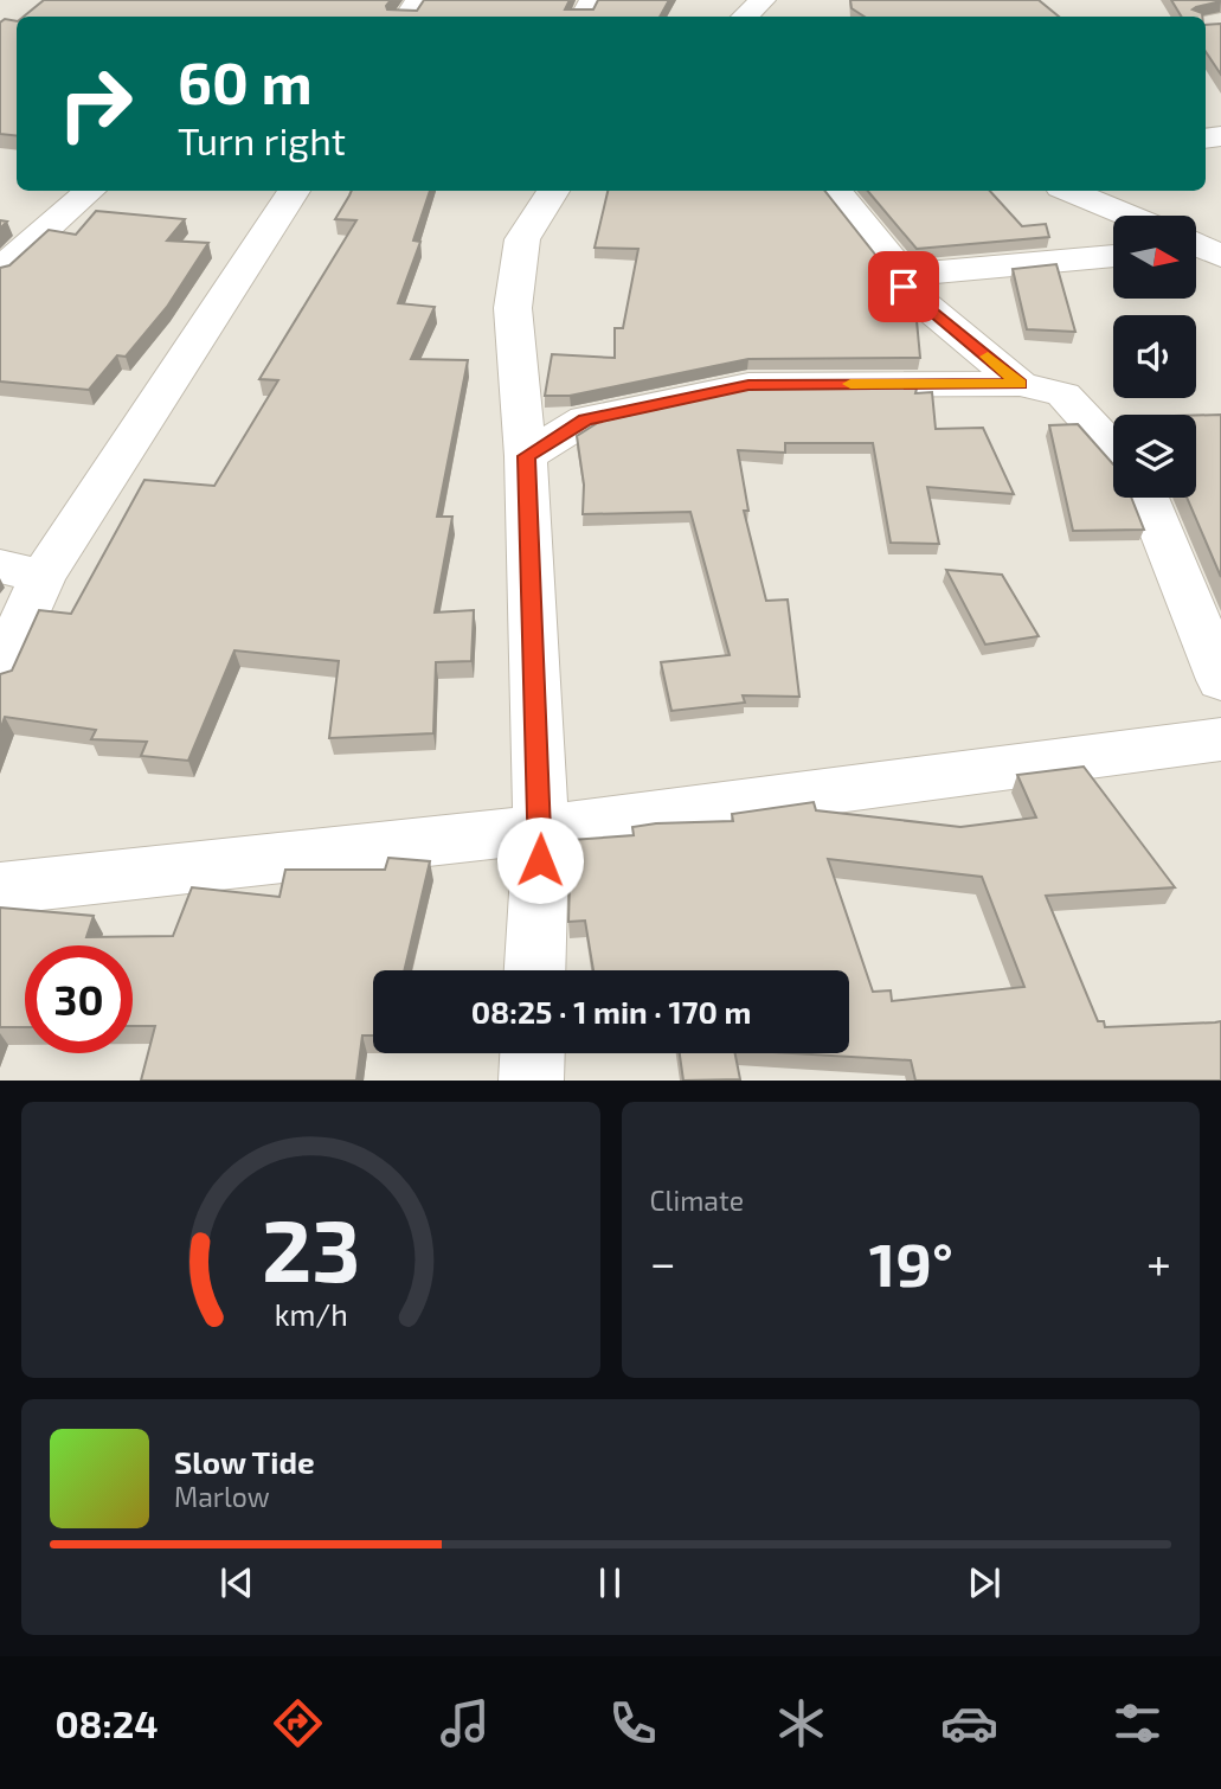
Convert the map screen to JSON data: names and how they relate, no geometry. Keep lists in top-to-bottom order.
{
  "north": "right",
  "page": {
    "turn": ["60 m", "Turn right"],
    "limit": "30",
    "trip": "08:25 · 1 min · 170 m",
    "tile": "Climate",
    "heat": ["−", "19°", "+"],
    "song": ["Slow Tide", "Marlow"],
    "tabs": "08:24",
    "gauge": ["23", "km/h"]
  }
}
